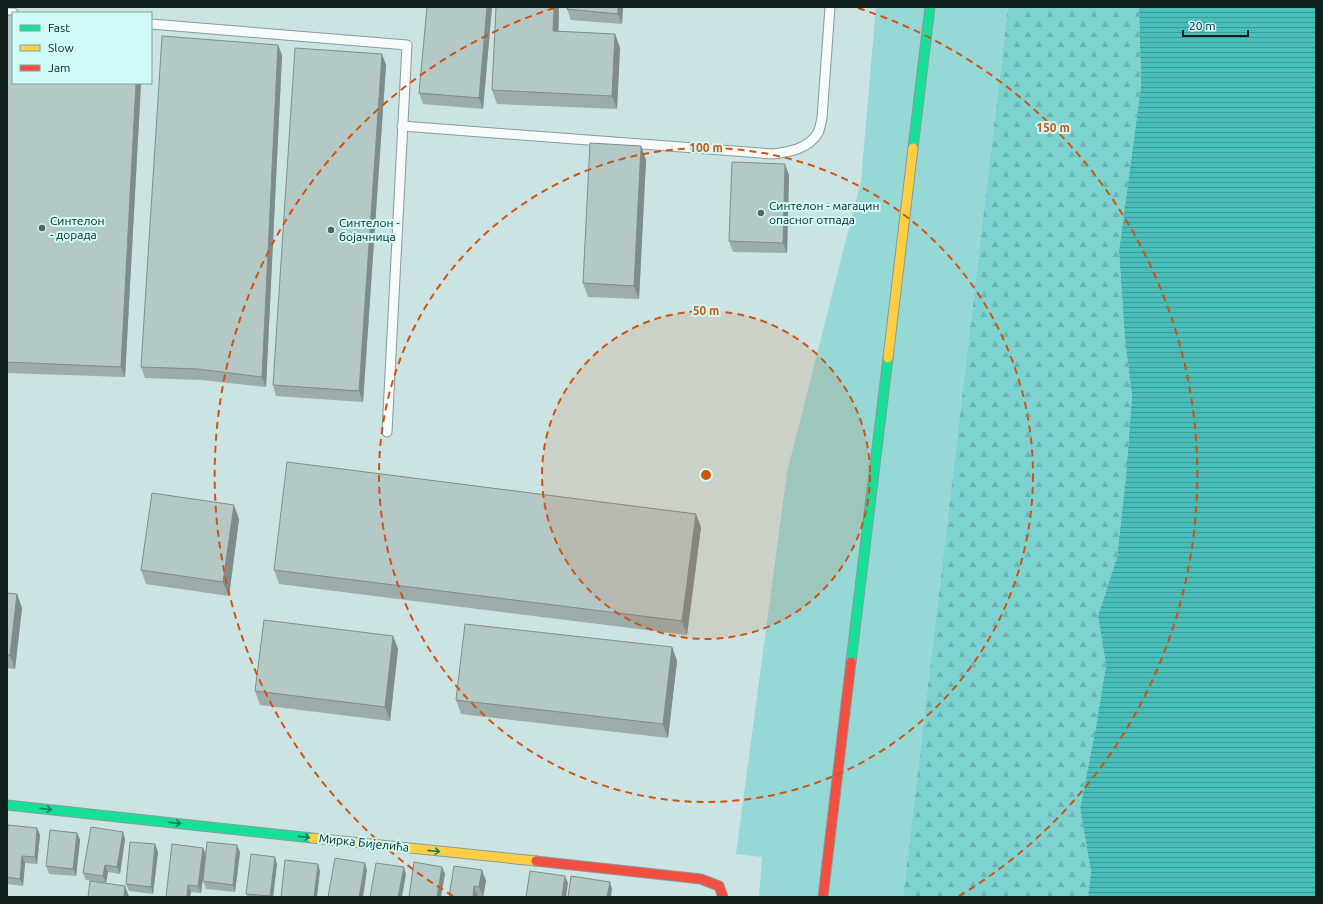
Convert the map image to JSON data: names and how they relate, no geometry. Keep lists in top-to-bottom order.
{
  "streets": {
    "street": ["Мирка Бијелића"]
  },
  "one_way": ["Мирка Бијелића"],
  "places": ["Синтелон - магацин опасног отпада", "Синтелон - дорада", "Синтелон - бојачница"],
  "legend": ["Fast", "Slow", "Jam"],
  "scale_bar": "20 m",
  "rings": ["150 m", "100 m", "50 m"]
}
